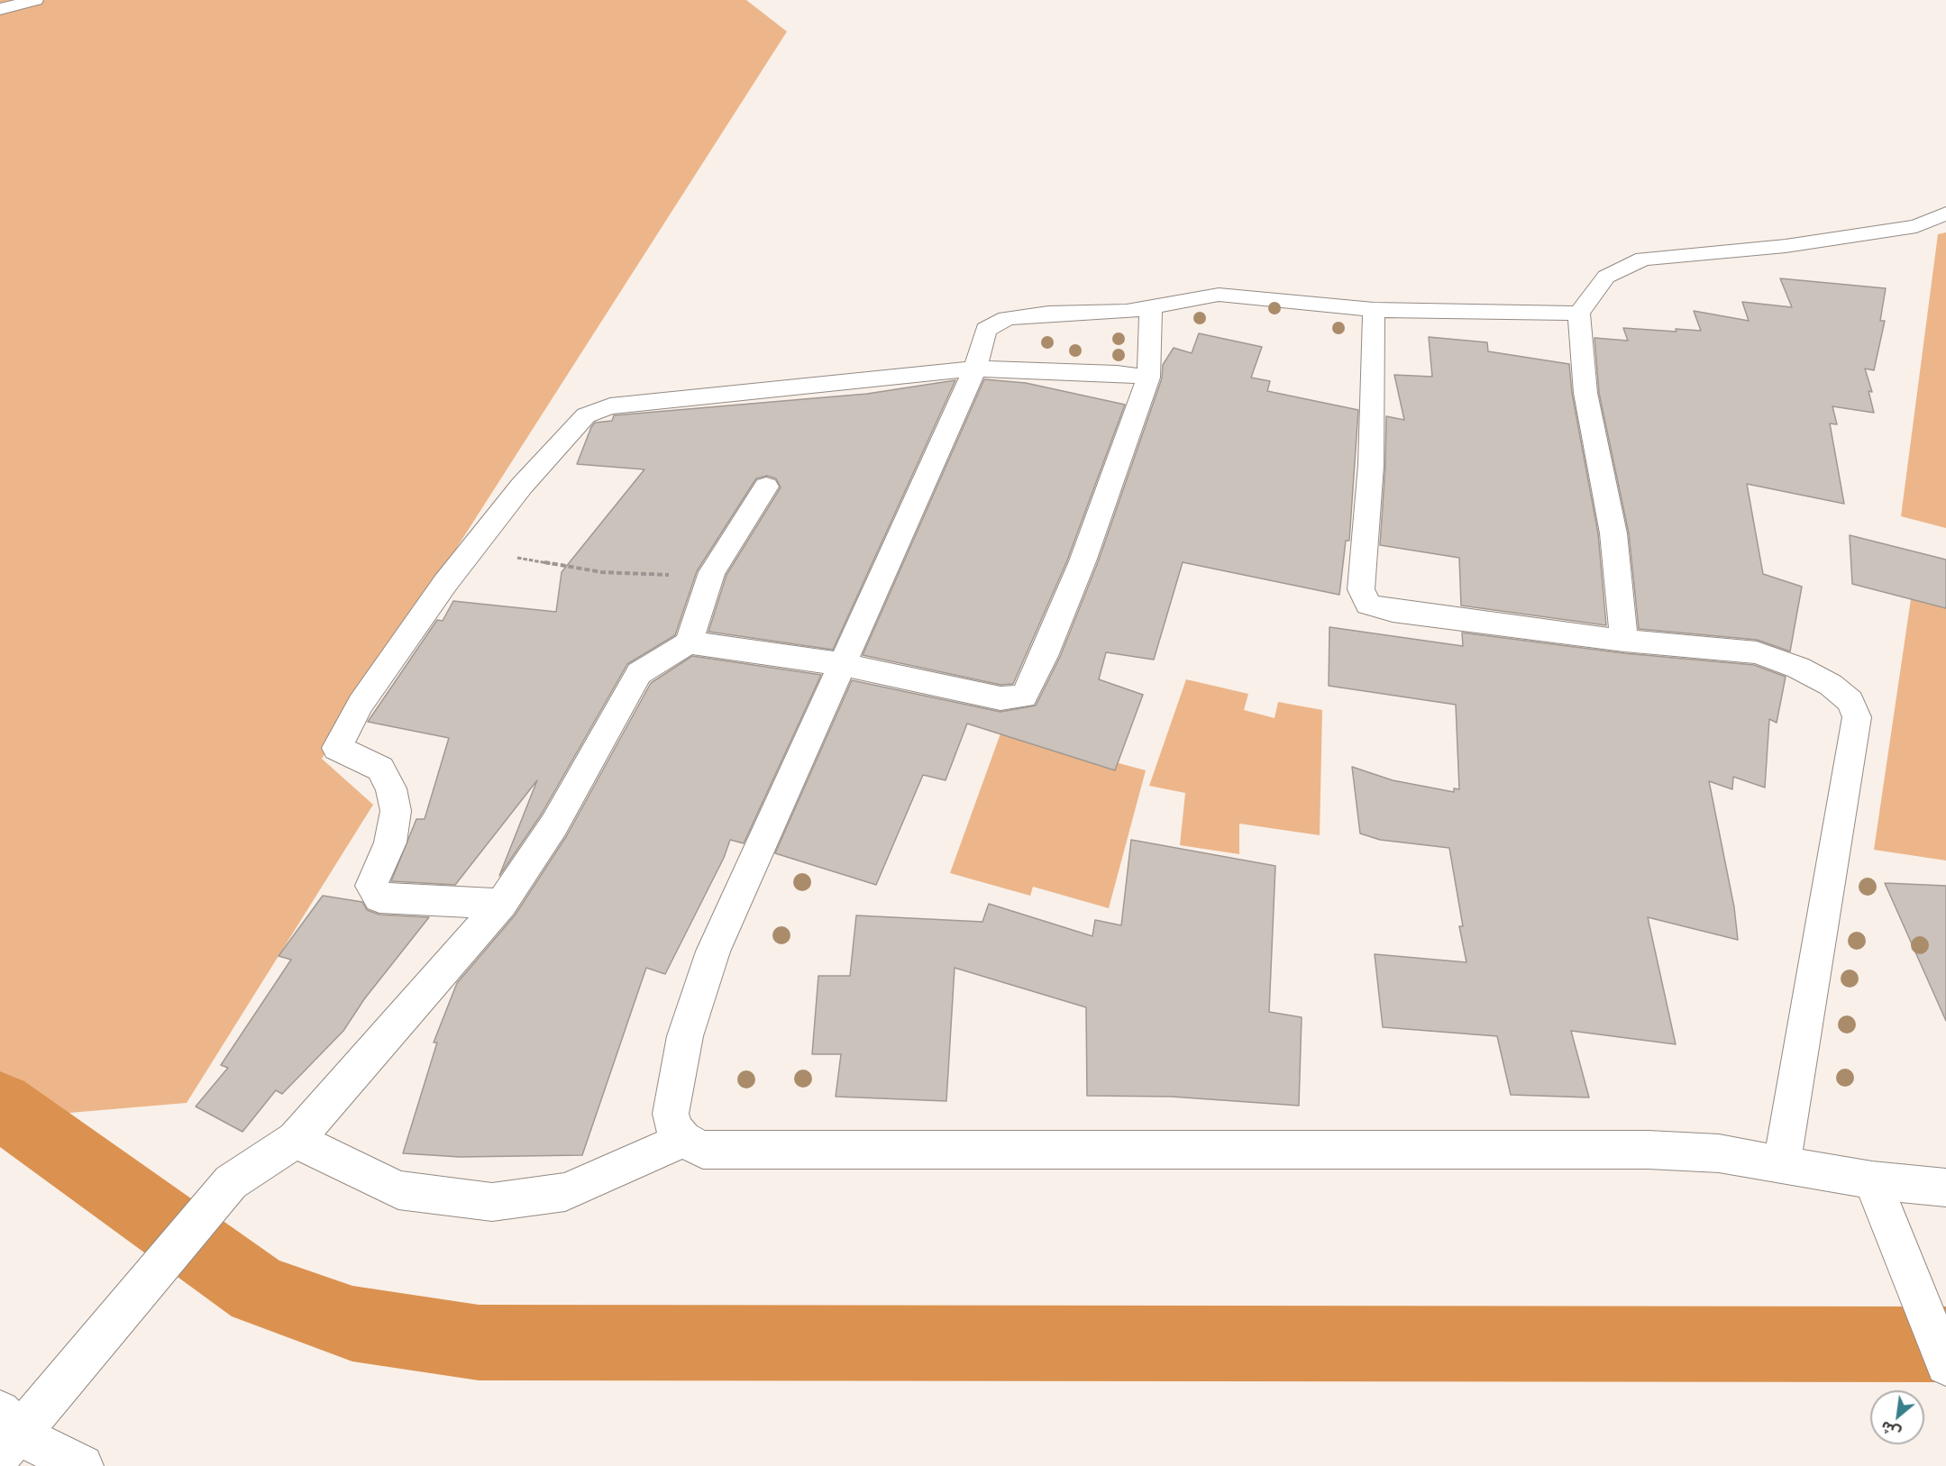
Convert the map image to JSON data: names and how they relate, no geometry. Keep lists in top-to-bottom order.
{
  "north": "bottom left"
}
